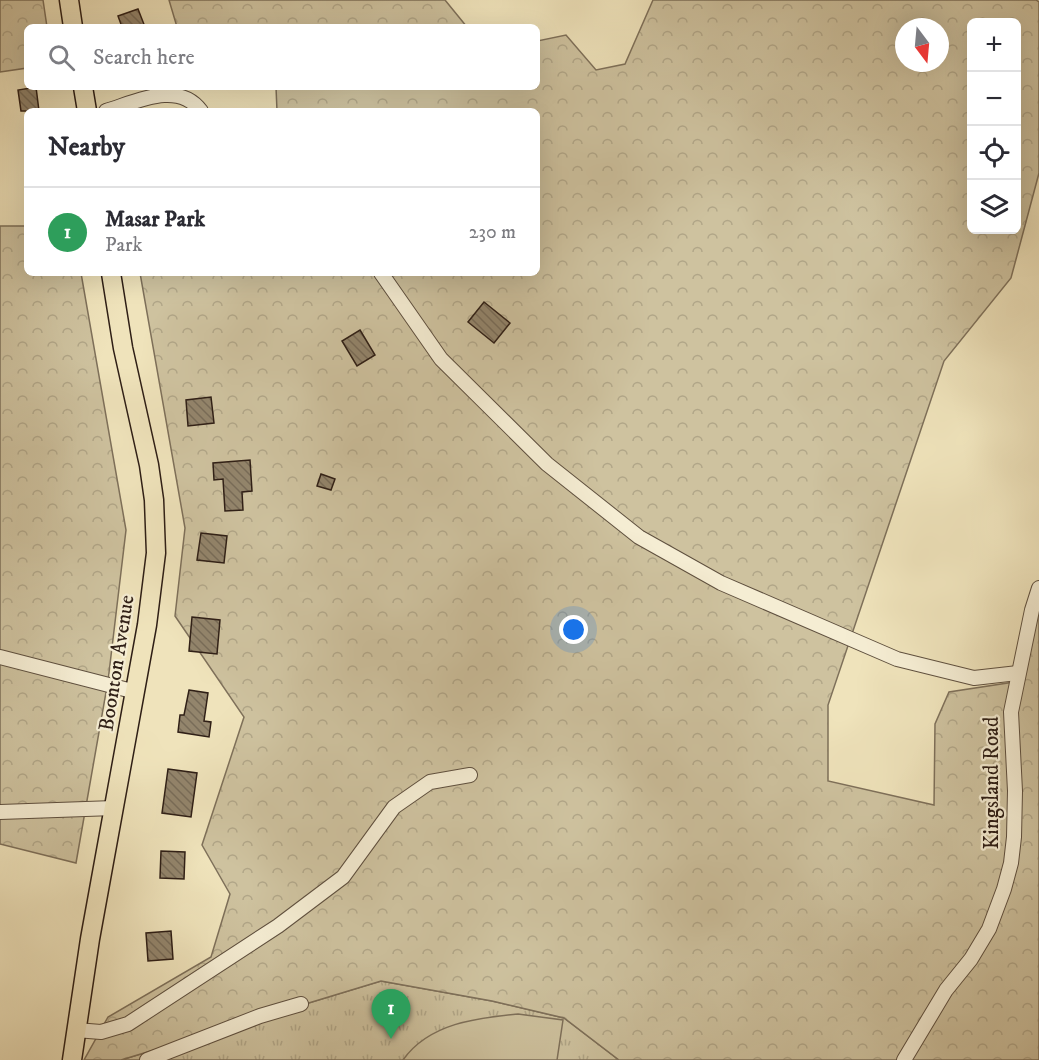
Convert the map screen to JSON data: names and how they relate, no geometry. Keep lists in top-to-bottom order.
{
  "streets": {
    "main road": ["Boonton Avenue"],
    "street": ["Kingsland Road"]
  },
  "north": "bottom",
  "page": {
    "map_buttons": ["+", "−"],
    "search": "Search here",
    "heading": "Nearby",
    "list": [
      {
        "mark": "1",
        "name": "Masar Park",
        "note": "Park",
        "value": "230 m"
      }
    ],
    "pins": "1"
  }
}
